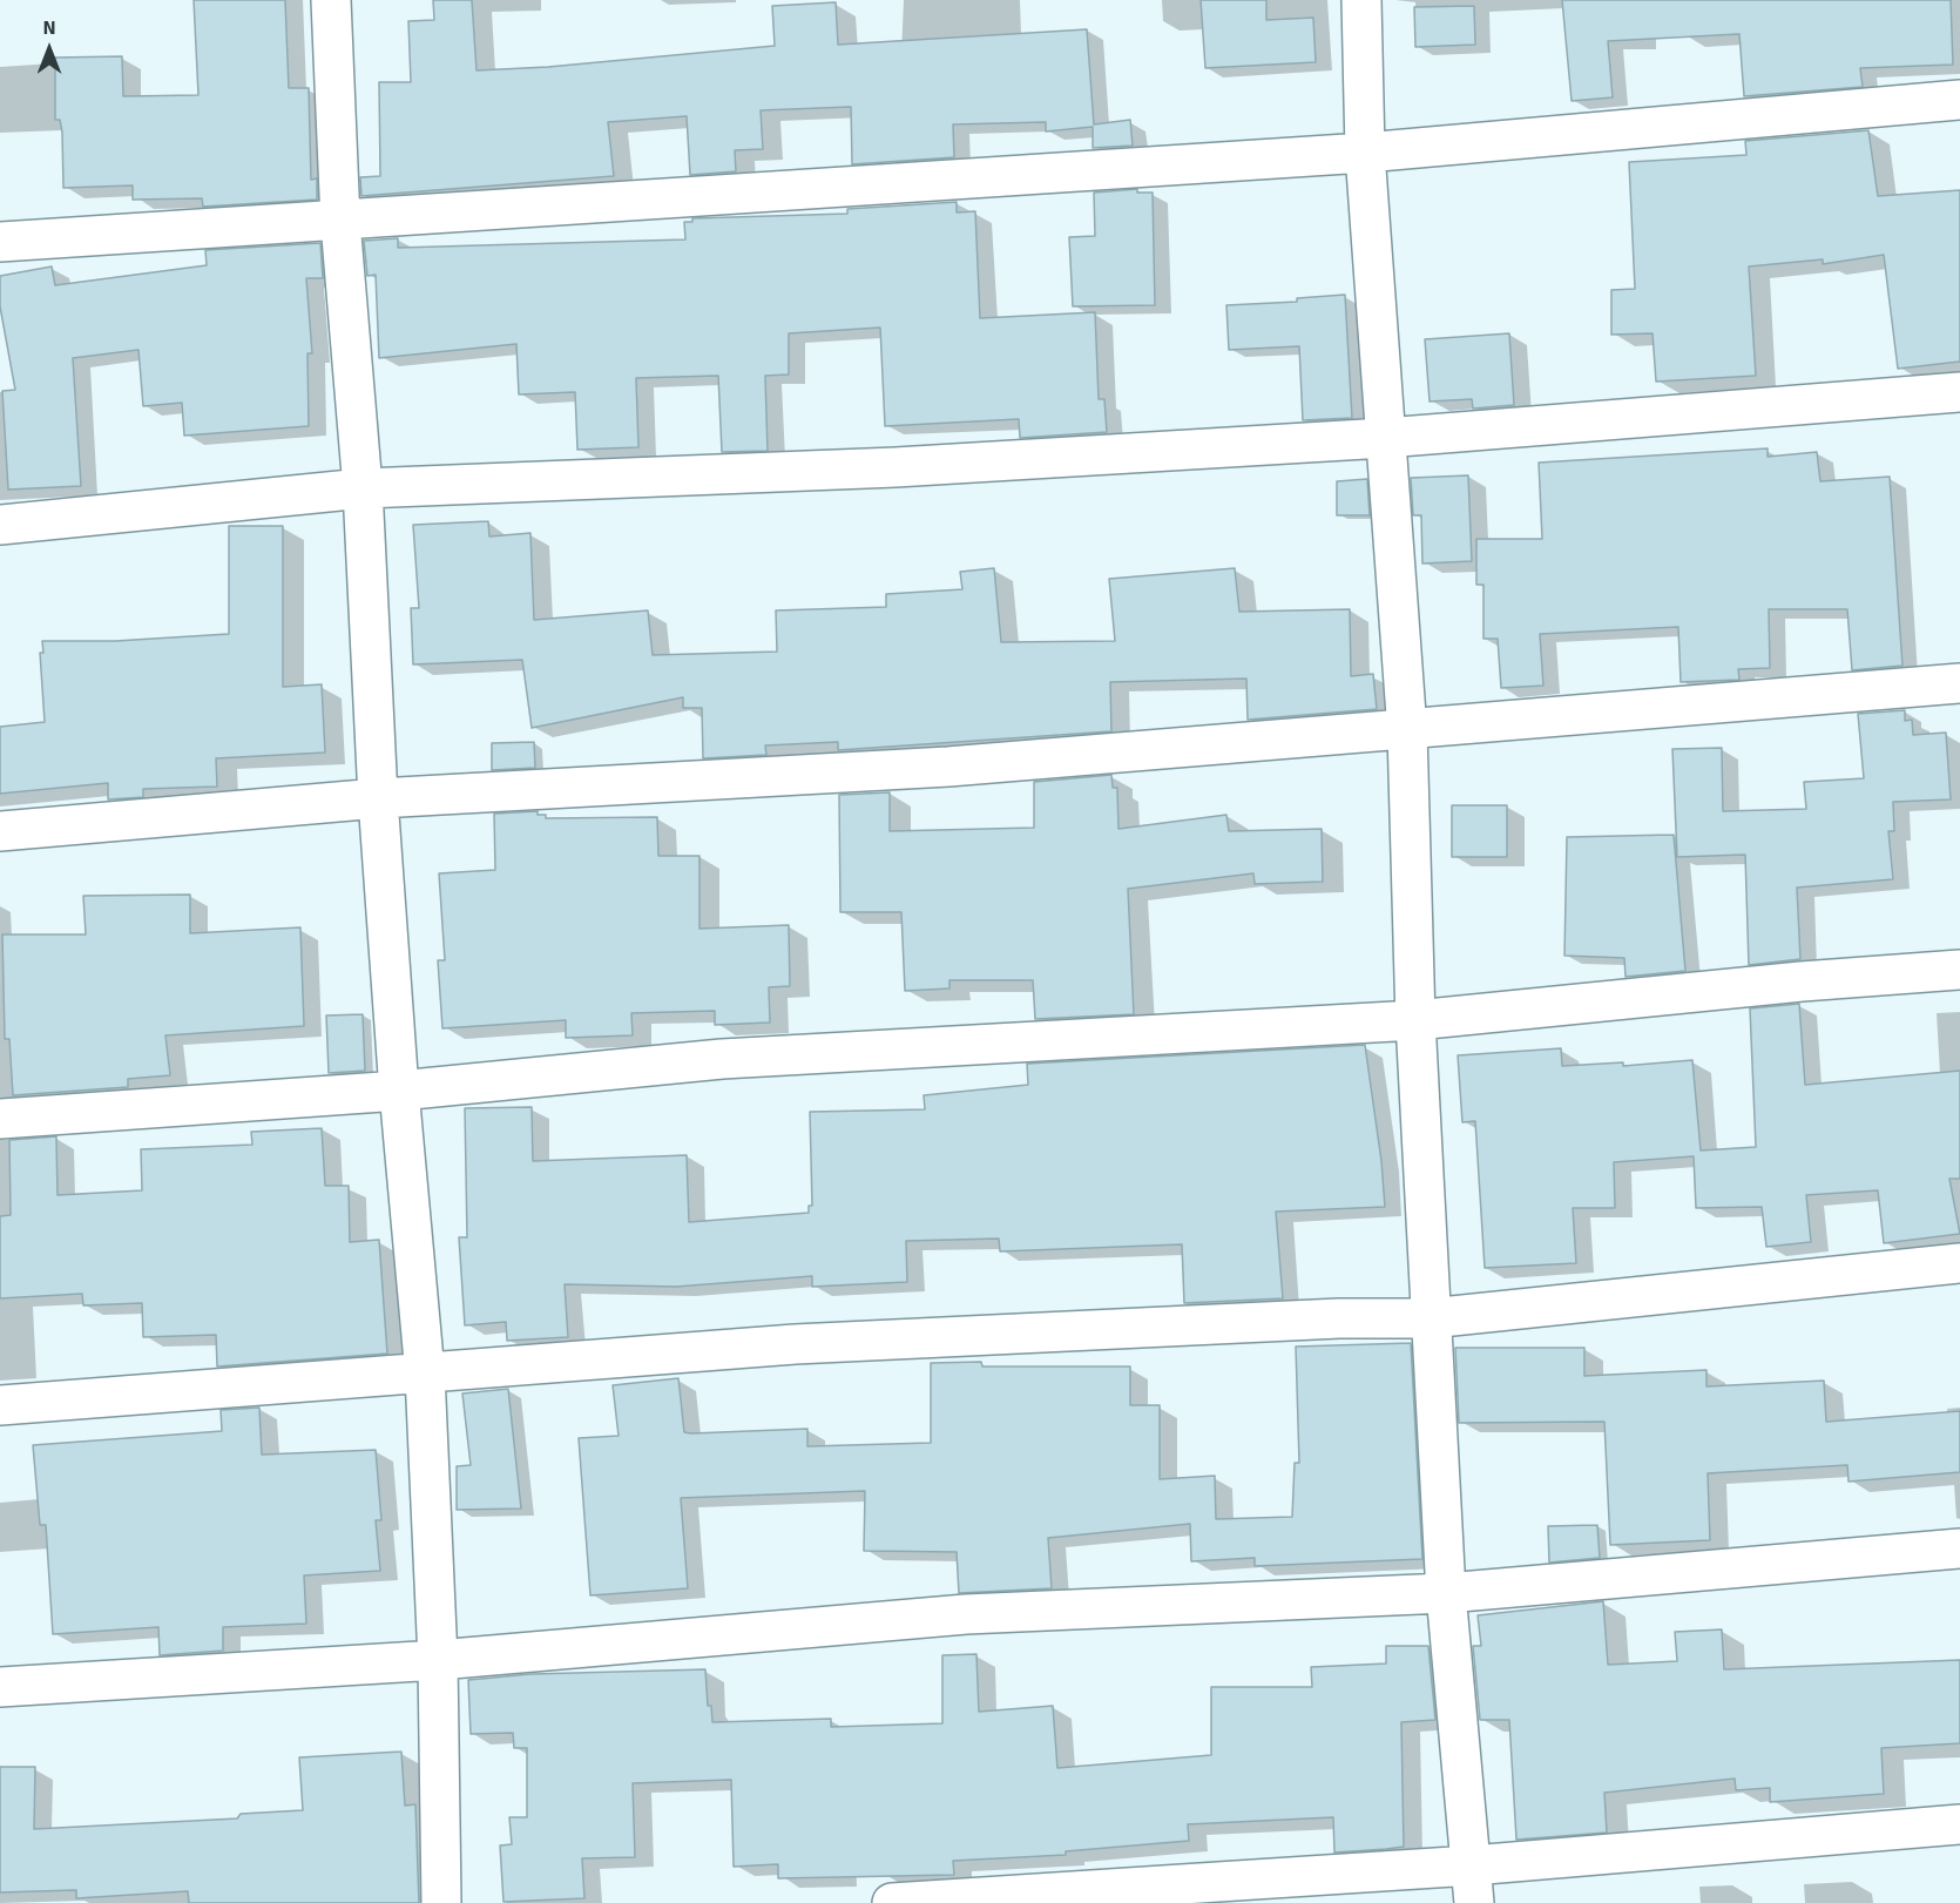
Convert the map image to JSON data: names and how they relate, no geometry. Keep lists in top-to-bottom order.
{
  "north": "top"
}
